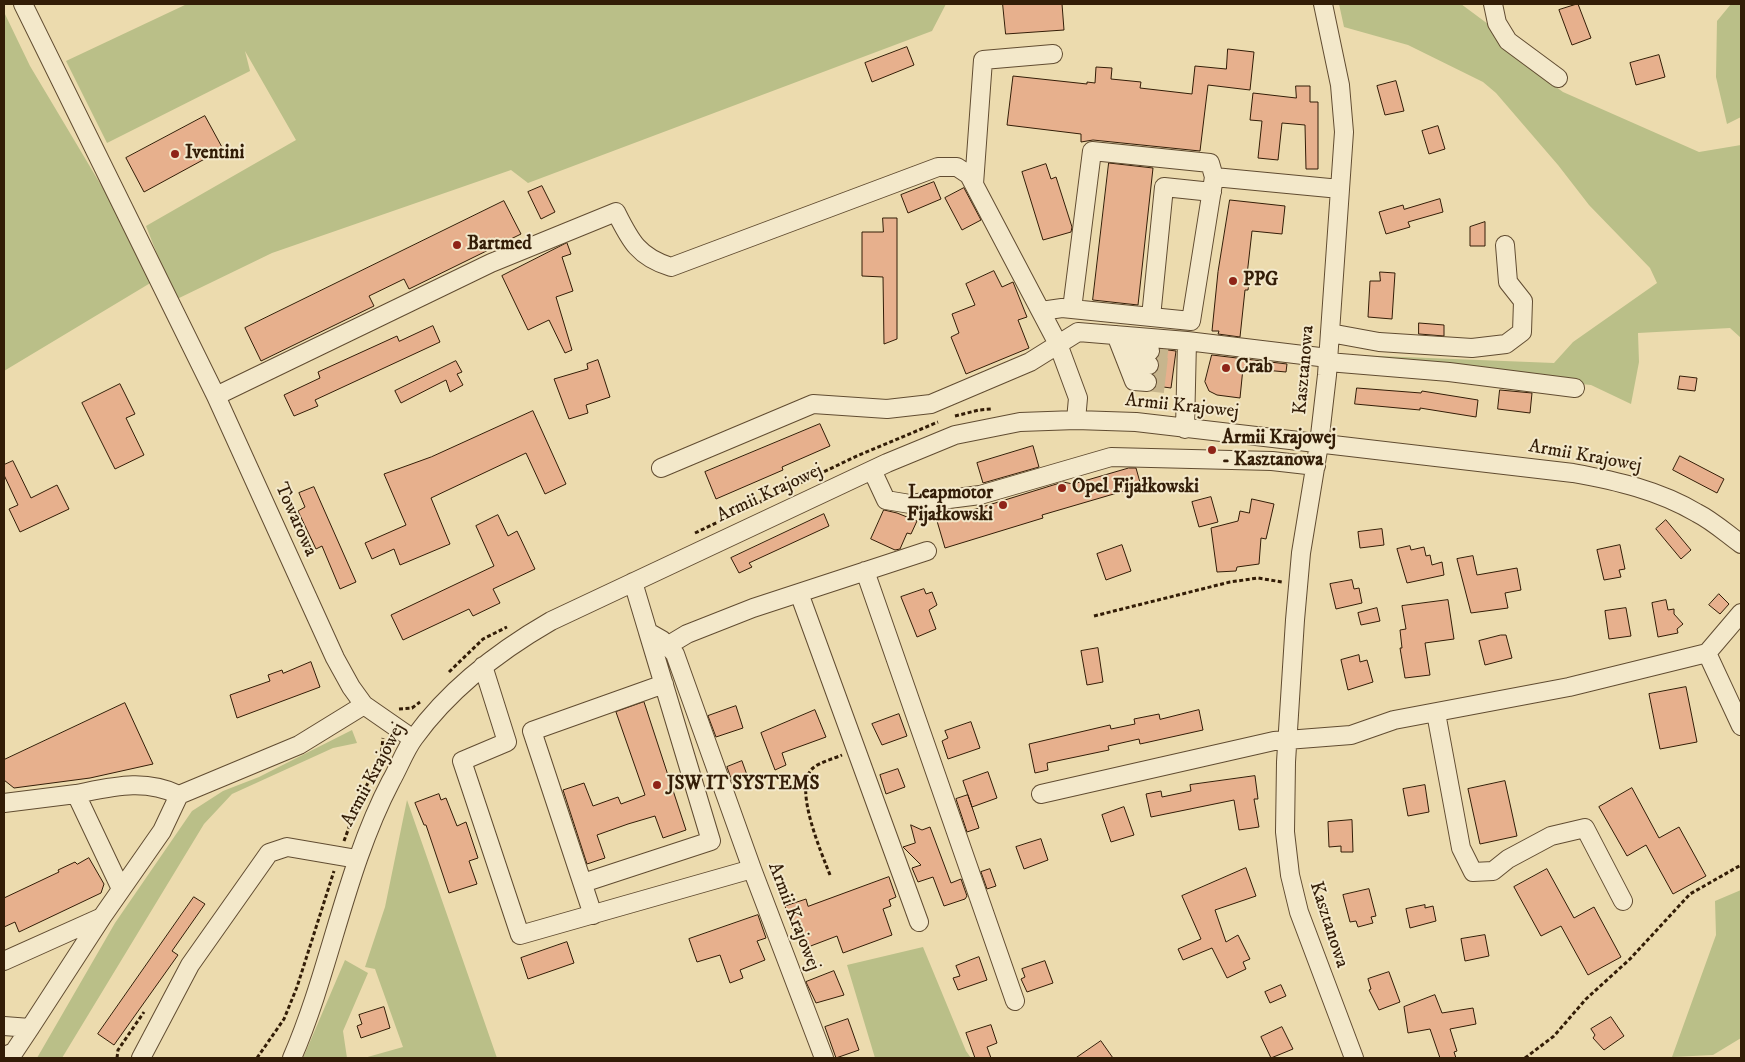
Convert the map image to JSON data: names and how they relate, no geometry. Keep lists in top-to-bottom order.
{
  "streets": {
    "street": ["Kasztanowa", "Armii Krajowej", "Towarowa"]
  },
  "crossings": [
    ["Kasztanowa", "Armii Krajowej"],
    ["Armii Krajowej", "Towarowa"]
  ],
  "places": [
    "Iventini",
    "Bartmed",
    "PPG",
    "Crab",
    "Armii Krajowej - Kasztanowa",
    "Opel Fijałkowski",
    "Leapmotor Fijałkowski",
    "JSW IT SYSTEMS"
  ]
}
